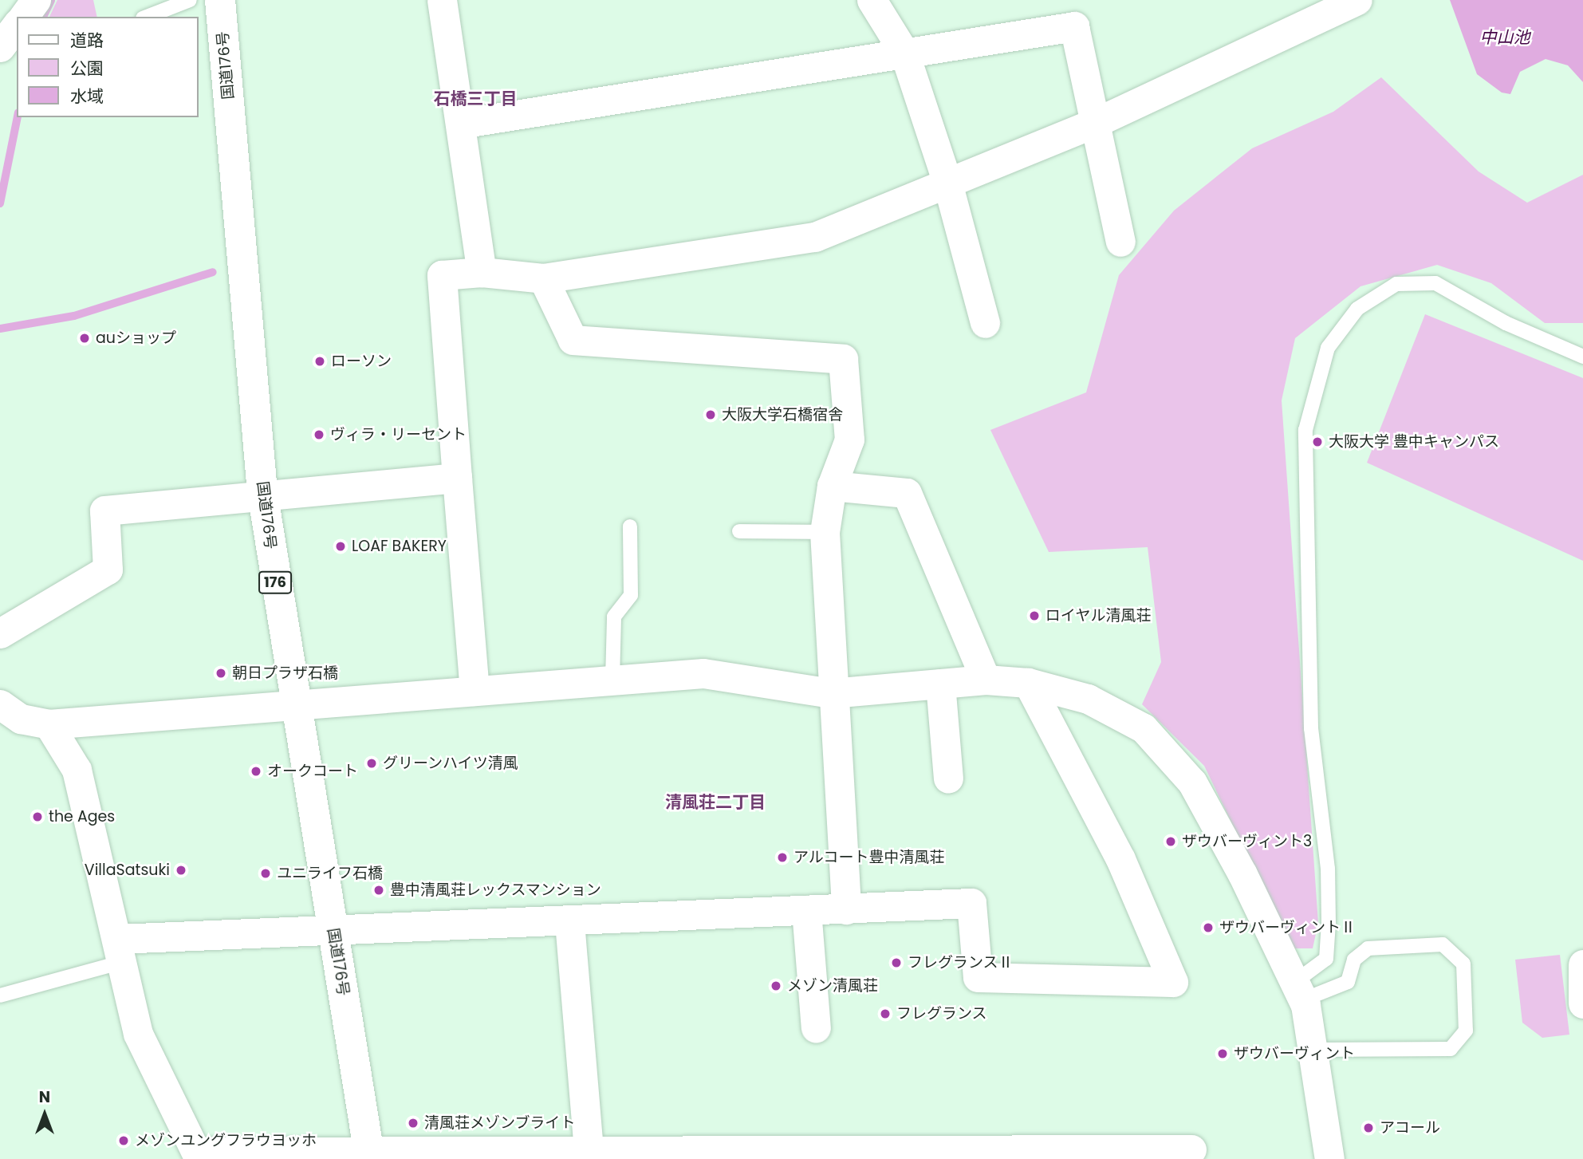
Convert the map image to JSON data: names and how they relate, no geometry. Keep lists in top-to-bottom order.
{
  "streets": {
    "highway": ["国道176号", "176"]
  },
  "districts": ["石橋三丁目", "清風荘二丁目"],
  "water": ["中山池"],
  "places": [
    "auショップ",
    "ローソン",
    "大阪大学石橋宿舎",
    "ヴィラ・リーセント",
    "大阪大学 豊中キャンパス",
    "LOAF BAKERY",
    "ロイヤル清風荘",
    "朝日プラザ石橋",
    "グリーンハイツ清風",
    "オークコート",
    "the Ages",
    "ザウバーヴィント3",
    "アルコート豊中清風荘",
    "VillaSatsuki",
    "ユニライフ石橋",
    "豊中清風荘レックスマンション",
    "ザウバーヴィントⅡ",
    "フレグランスⅡ",
    "メゾン清風荘",
    "フレグランス",
    "ザウバーヴィント",
    "清風荘メゾンブライト",
    "アコール",
    "メゾンユングフラウヨッホ"
  ],
  "legend": ["道路", "公園", "水域"],
  "north": "top"
}
